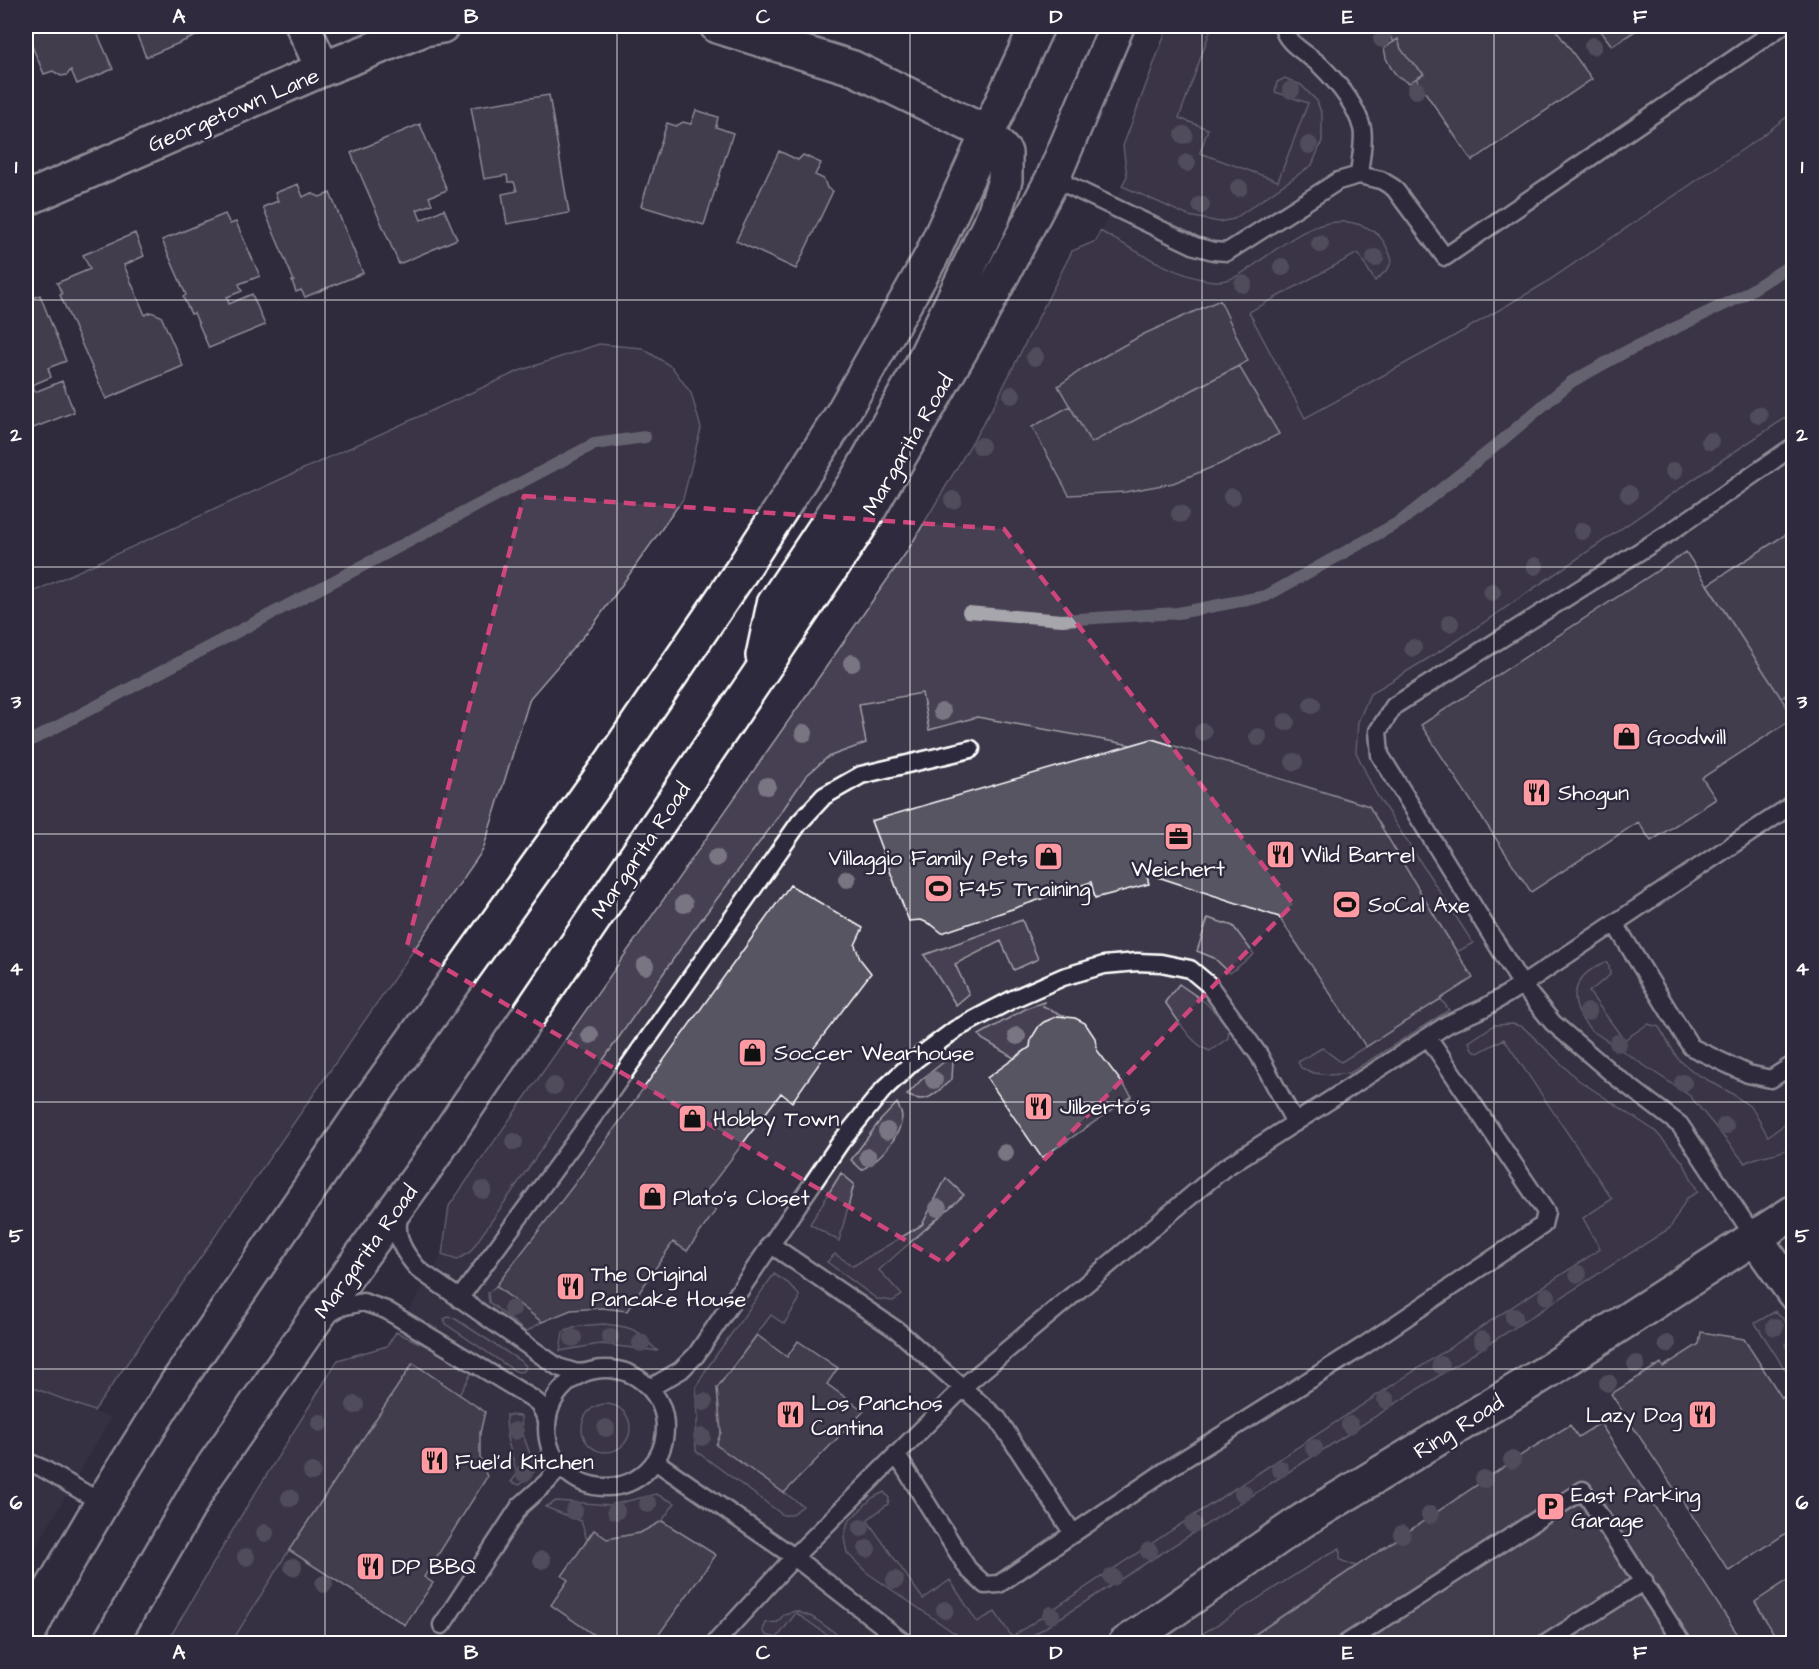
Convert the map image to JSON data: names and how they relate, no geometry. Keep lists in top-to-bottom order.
{
  "streets": {
    "main road": ["Georgetown Lane", "Margarita Road", "Ring Road"]
  },
  "places": {
    "shop": [
      "Goodwill",
      "Villaggio Family Pets",
      "Soccer Wearhouse",
      "Hobby Town",
      "Plato's Closet"
    ],
    "restaurant": [
      "Shogun",
      "Wild Barrel",
      "Jilberto's",
      "The Original Pancake House",
      "Lazy Dog",
      "Los Panchos Cantina",
      "Fuel'd Kitchen",
      "DP BBQ"
    ],
    "office": ["Weichert"],
    "sports": ["F45 Training", "SoCal Axe"],
    "parking": ["East Parking Garage"]
  },
  "grid": {
    "columns": [
      "A",
      "B",
      "C",
      "D",
      "E",
      "F"
    ],
    "rows": [
      "1",
      "2",
      "3",
      "4",
      "5",
      "6"
    ]
  }
}
